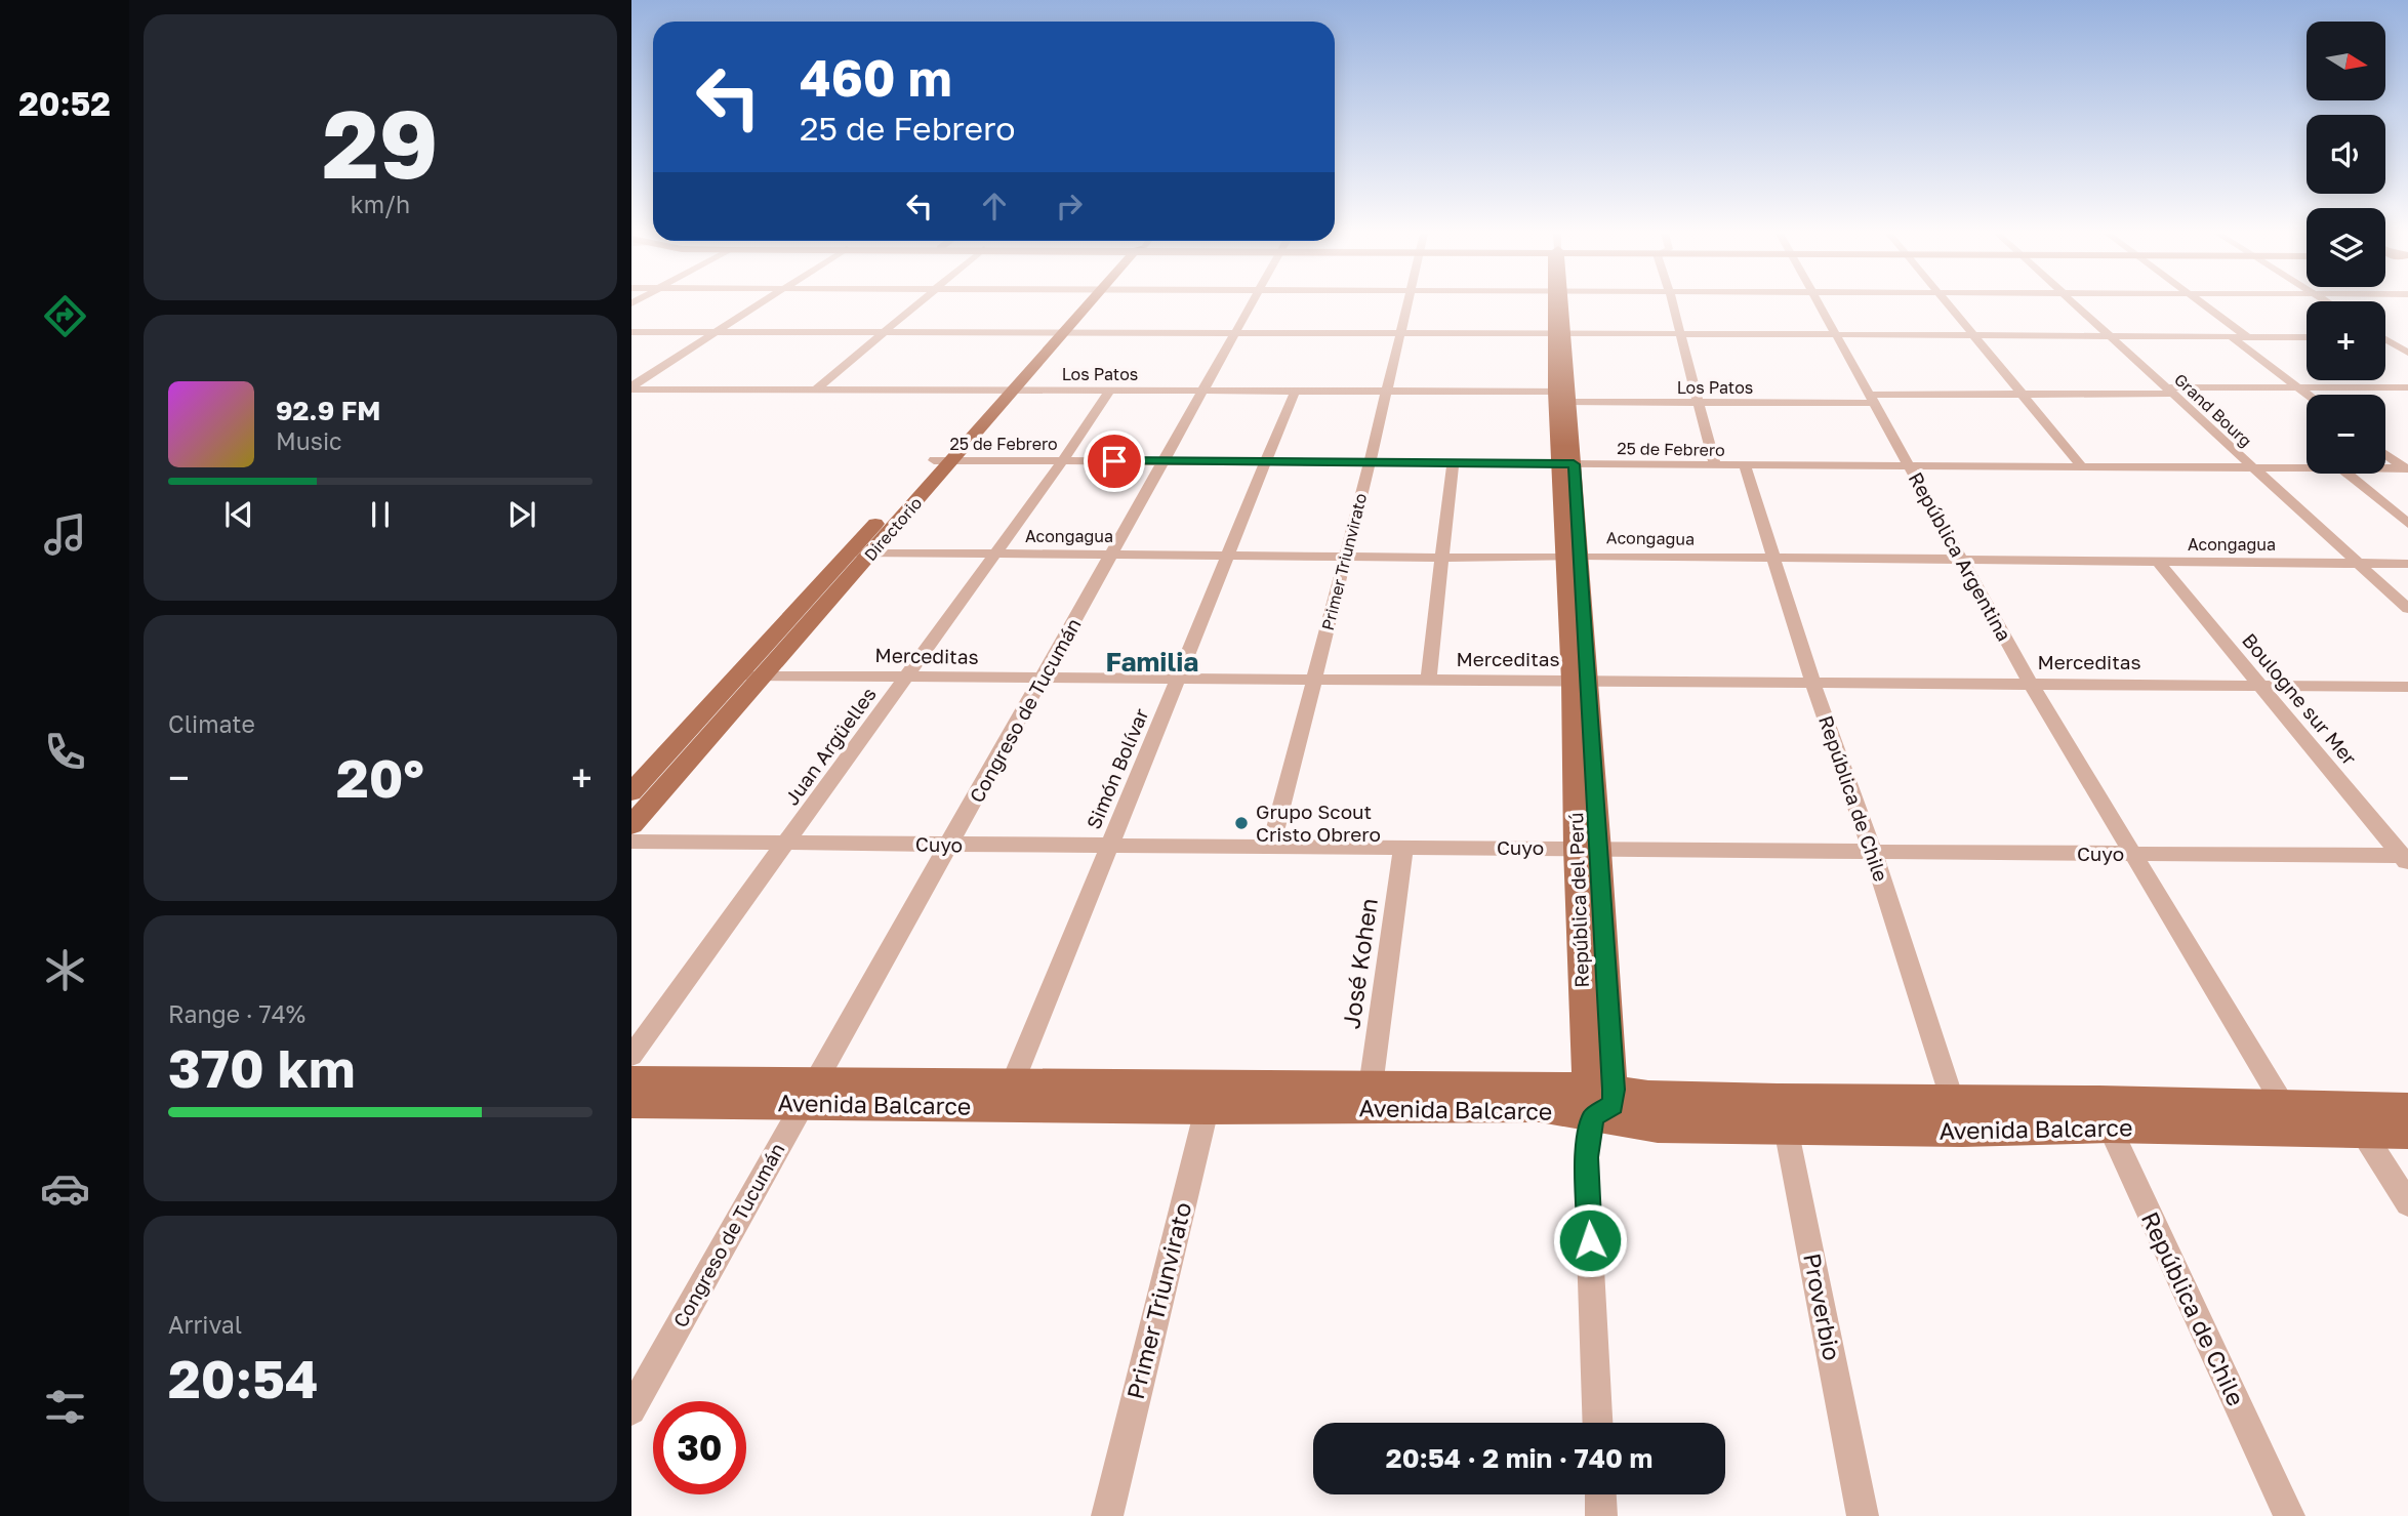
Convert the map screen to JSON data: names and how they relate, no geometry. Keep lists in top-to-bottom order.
{
  "streets": {
    "main road": ["Directorio", "República del Perú", "Avenida Balcarce"],
    "street": [
      "Los Patos",
      "Grand Bourg",
      "25 de Febrero",
      "Acongagua",
      "República Argentina",
      "Primer Triunvirato",
      "Merceditas",
      "Boulogne sur Mer",
      "Congreso de Tucumán",
      "Juan Argüelles",
      "Simón Bolívar",
      "República de Chile",
      "Cuyo",
      "José Kohen",
      "Proverbio"
    ]
  },
  "crossings": [
    ["Los Patos", "Grand Bourg"],
    ["Los Patos", "Directorio"],
    ["Los Patos", "República Argentina"],
    ["Los Patos", "Primer Triunvirato"],
    ["Los Patos", "Congreso de Tucumán"],
    ["Los Patos", "Juan Argüelles"],
    ["Los Patos", "Simón Bolívar"],
    ["Los Patos", "República del Perú"],
    ["Grand Bourg", "25 de Febrero"],
    ["Grand Bourg", "Acongagua"],
    ["25 de Febrero", "Directorio"],
    ["25 de Febrero", "República Argentina"],
    ["25 de Febrero", "Primer Triunvirato"],
    ["25 de Febrero", "Congreso de Tucumán"],
    ["25 de Febrero", "Juan Argüelles"],
    ["25 de Febrero", "Simón Bolívar"],
    ["25 de Febrero", "República de Chile"],
    ["25 de Febrero", "República del Perú"],
    ["Directorio", "Acongagua"],
    ["Directorio", "Merceditas"],
    ["Acongagua", "República Argentina"],
    ["Acongagua", "Primer Triunvirato"],
    ["Acongagua", "Boulogne sur Mer"],
    ["Acongagua", "Congreso de Tucumán"],
    ["Acongagua", "Juan Argüelles"],
    ["Acongagua", "Simón Bolívar"],
    ["Acongagua", "República de Chile"],
    ["Acongagua", "República del Perú"],
    ["República Argentina", "Merceditas"],
    ["República Argentina", "Cuyo"],
    ["República Argentina", "Avenida Balcarce"],
    ["Primer Triunvirato", "Merceditas"],
    ["Primer Triunvirato", "Cuyo"],
    ["Primer Triunvirato", "Avenida Balcarce"],
    ["Merceditas", "Boulogne sur Mer"],
    ["Merceditas", "Congreso de Tucumán"],
    ["Merceditas", "Juan Argüelles"],
    ["Merceditas", "Simón Bolívar"],
    ["Merceditas", "República de Chile"],
    ["Merceditas", "República del Perú"],
    ["Boulogne sur Mer", "Cuyo"],
    ["Congreso de Tucumán", "Cuyo"],
    ["Congreso de Tucumán", "Avenida Balcarce"],
    ["Juan Argüelles", "Cuyo"],
    ["Simón Bolívar", "Cuyo"],
    ["Simón Bolívar", "Avenida Balcarce"],
    ["República de Chile", "Cuyo"],
    ["República de Chile", "Avenida Balcarce"],
    ["Cuyo", "República del Perú"],
    ["Cuyo", "José Kohen"],
    ["República del Perú", "Avenida Balcarce"],
    ["José Kohen", "Avenida Balcarce"],
    ["Avenida Balcarce", "Proverbio"]
  ],
  "districts": ["Familia"],
  "places": ["Grupo Scout Cristo Obrero"],
  "north": "right",
  "page": {
    "tabs": "20:52",
    "tile": [
      ["29", "km/h"],
      "Climate",
      ["Range · 74%", "370 km"],
      ["Arrival", "20:54"]
    ],
    "map_buttons": ["+", "−"],
    "turn": ["460 m", "25 de Febrero"],
    "song": ["92.9 FM", "Music"],
    "heat": ["−", "20°", "+"],
    "limit": "30",
    "trip": "20:54 · 2 min · 740 m"
  }
}
